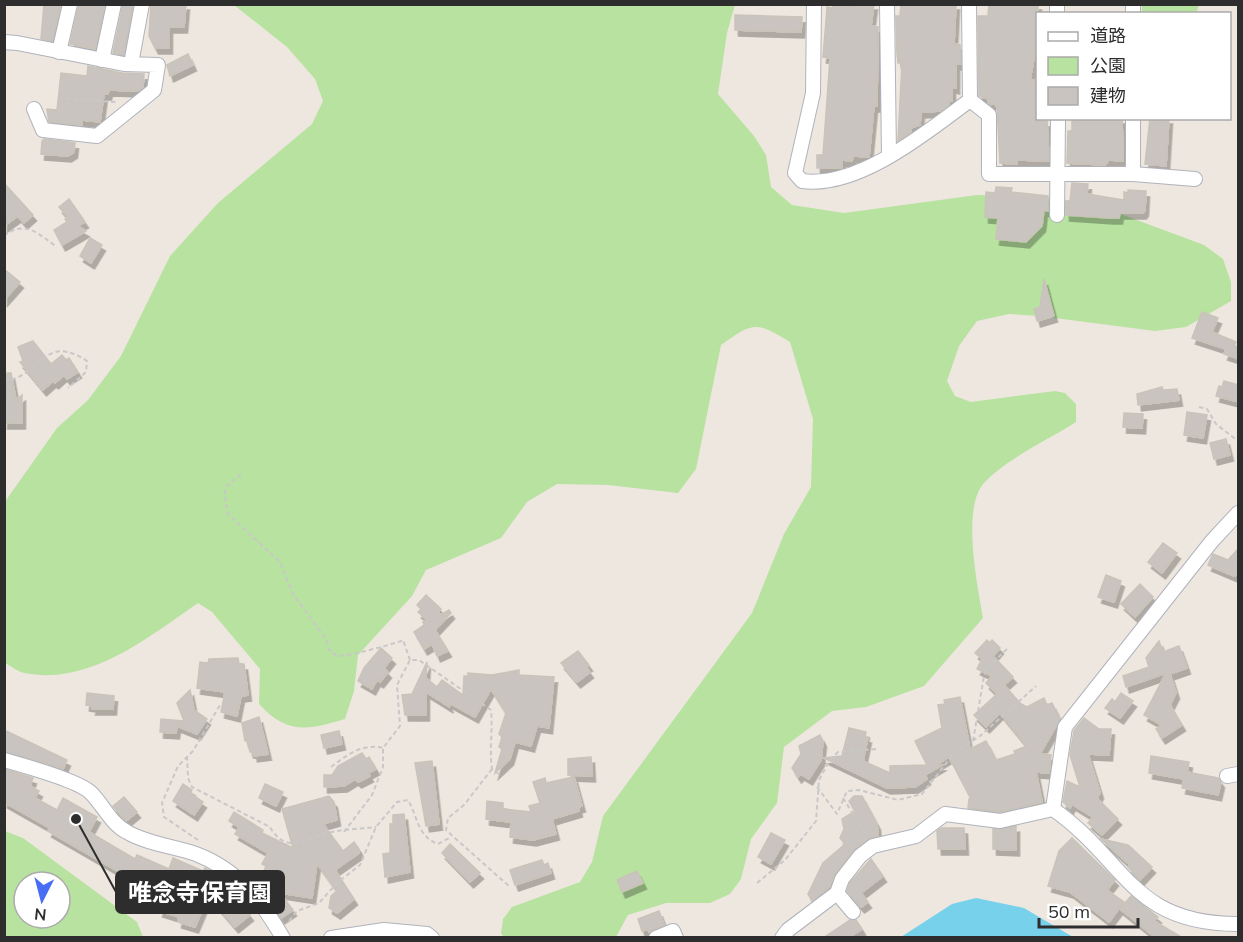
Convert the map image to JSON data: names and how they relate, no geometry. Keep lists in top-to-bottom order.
{
  "places": ["唯念寺保育園"],
  "legend": ["道路", "公園", "建物"],
  "scale_bar": "50 m",
  "north": "bottom"
}
